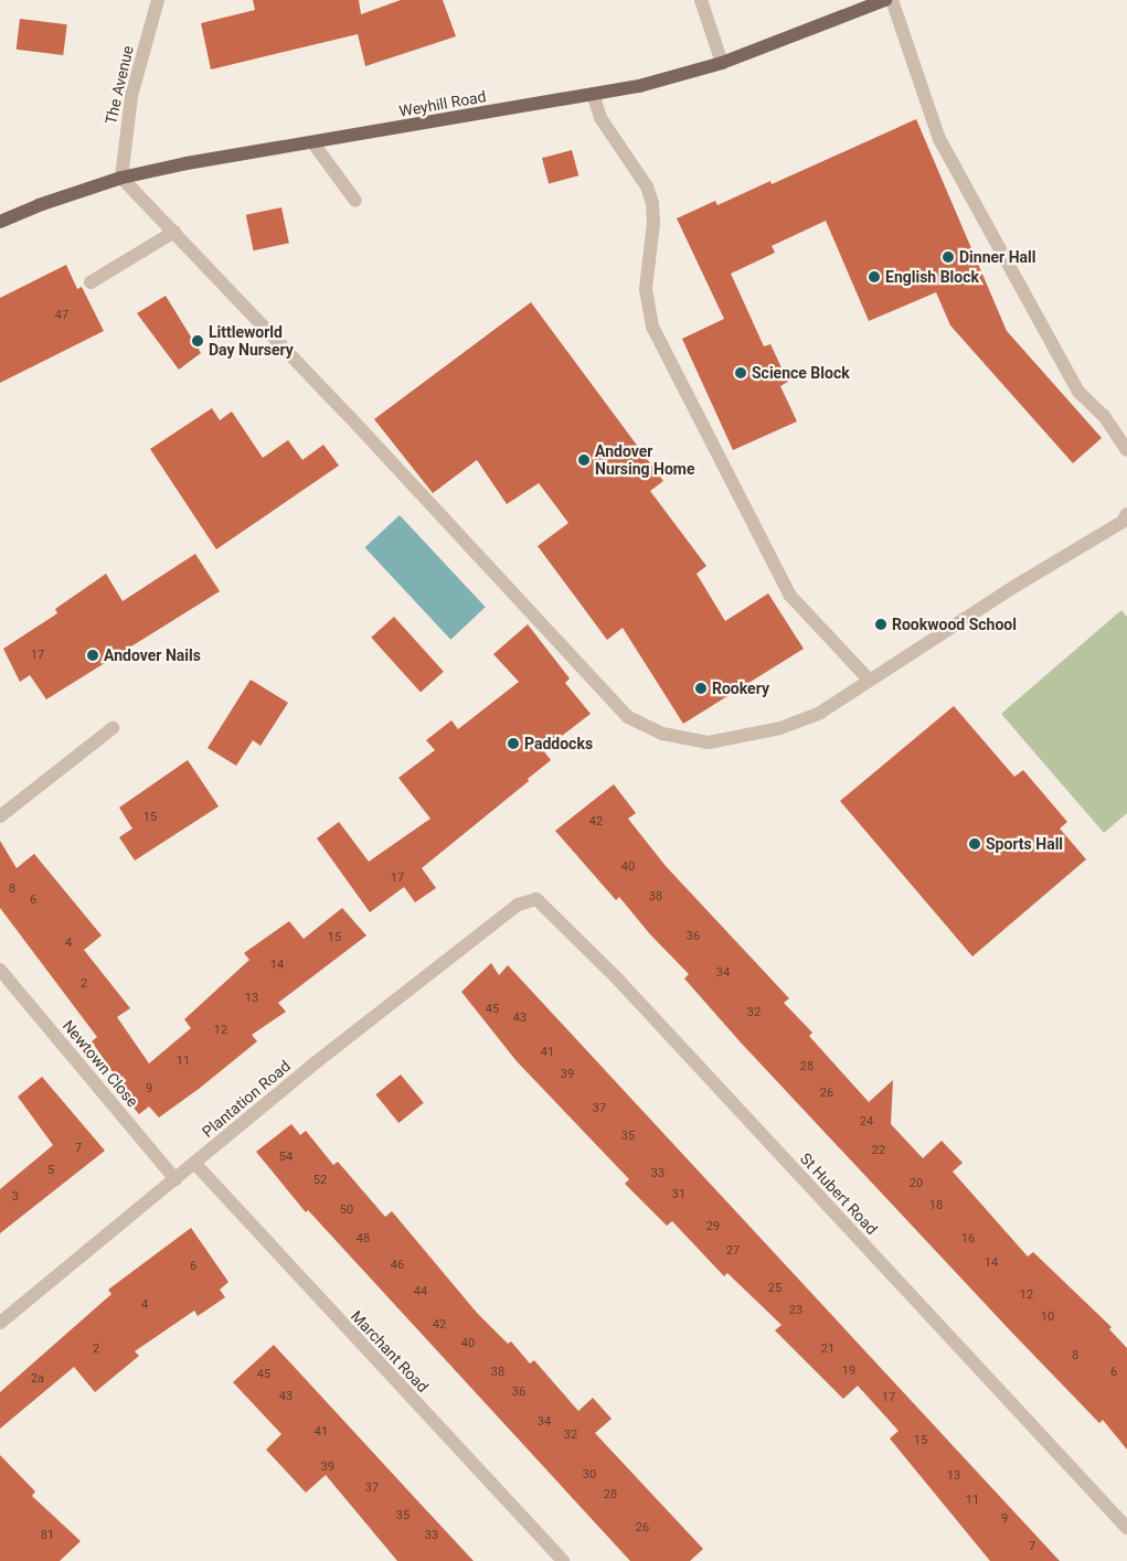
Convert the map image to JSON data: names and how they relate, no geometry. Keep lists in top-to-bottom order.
{
  "streets": {
    "main road": ["Weyhill Road"],
    "street": [
      "The Avenue",
      "Newtown Close",
      "Plantation Road",
      "St Hubert Road",
      "Marchant Road"
    ]
  },
  "crossings": [
    ["The Avenue", "Weyhill Road"],
    ["Newtown Close", "Plantation Road"],
    ["Plantation Road", "St Hubert Road"],
    ["Plantation Road", "Marchant Road"]
  ],
  "places": [
    "Dinner Hall",
    "English Block",
    "Littleworld Day Nursery",
    "Science Block",
    "Andover Nursing Home",
    "Rookwood School",
    "Andover Nails",
    "Rookery",
    "Paddocks",
    "Sports Hall"
  ],
  "house_numbers": [
    "47",
    "17",
    "15",
    "42",
    "40",
    "17",
    "8",
    "38",
    "6",
    "36",
    "15",
    "4",
    "14",
    "34",
    "2",
    "13",
    "45",
    "32",
    "43",
    "12",
    "41",
    "11",
    "28",
    "39",
    "9",
    "26",
    "37",
    "24",
    "35",
    "7",
    "22",
    "54",
    "5",
    "33",
    "52",
    "20",
    "31",
    "3",
    "18",
    "50",
    "29",
    "48",
    "16",
    "27",
    "14",
    "46",
    "6",
    "25",
    "44",
    "12",
    "4",
    "23",
    "10",
    "42",
    "40",
    "2",
    "21",
    "8",
    "19",
    "38",
    "6",
    "45",
    "2a",
    "36",
    "43",
    "17",
    "34",
    "41",
    "32",
    "15",
    "39",
    "30",
    "13",
    "37",
    "28",
    "11",
    "35",
    "9",
    "26",
    "81",
    "33",
    "7"
  ]
}
